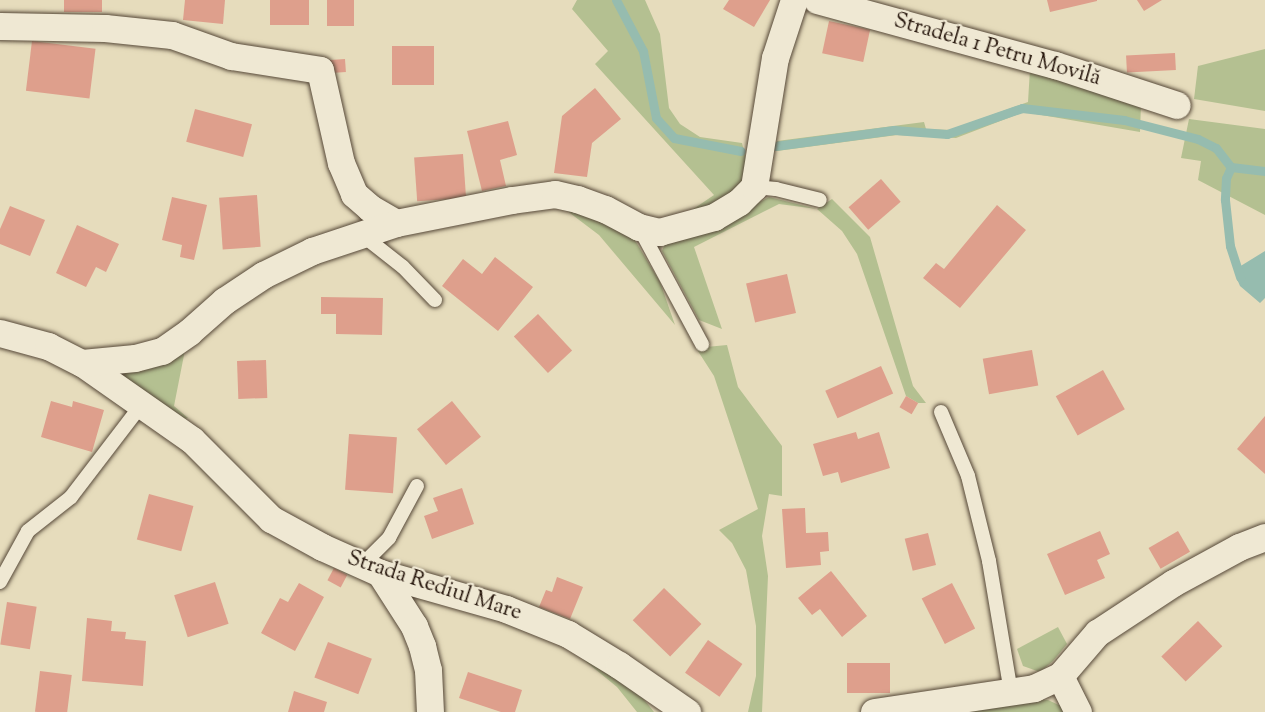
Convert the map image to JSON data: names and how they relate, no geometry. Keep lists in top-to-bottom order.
{
  "streets": {
    "street": ["Stradela 1 Petru Movilă", "Strada Rediul Mare"]
  }
}
